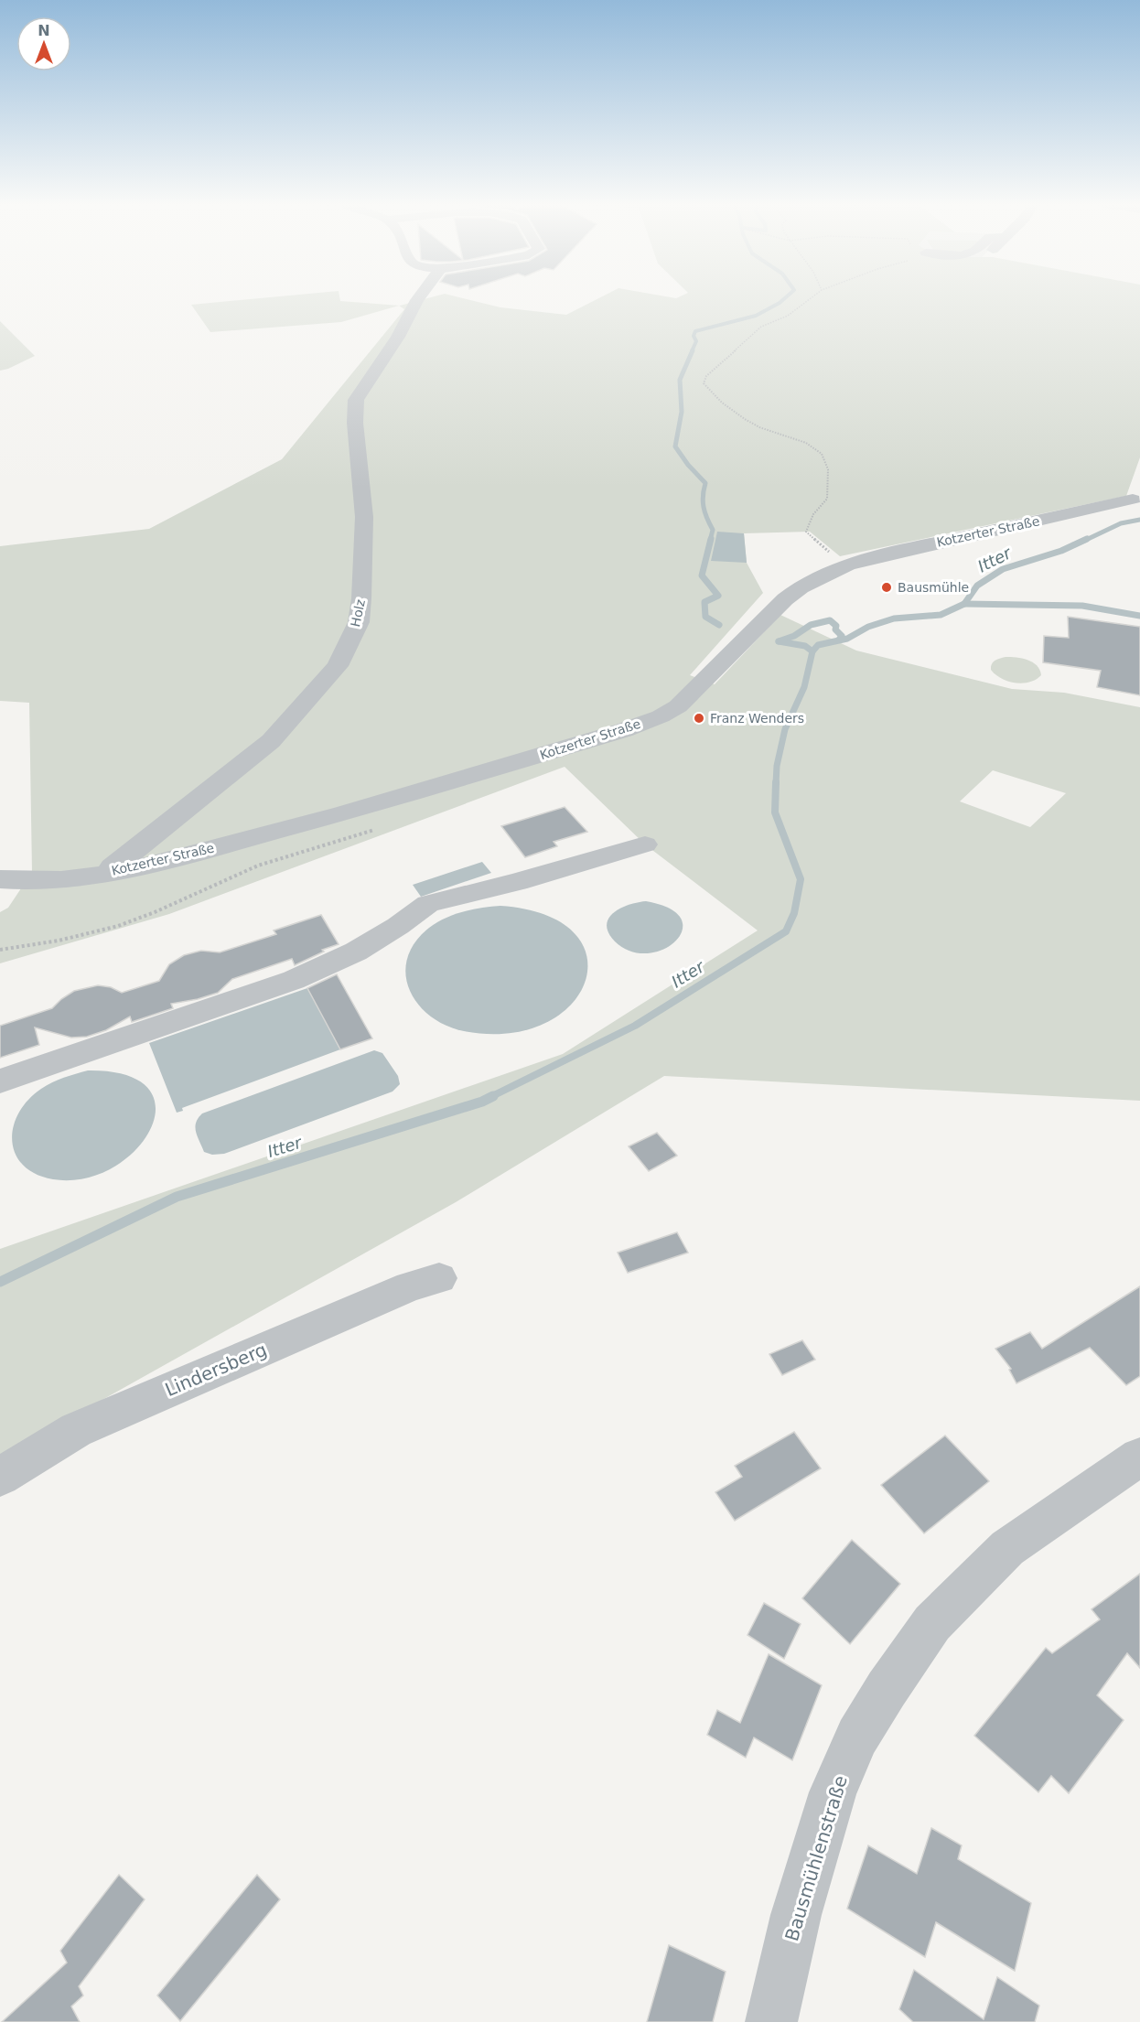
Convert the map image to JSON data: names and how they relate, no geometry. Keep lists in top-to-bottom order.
{
  "streets": {
    "street": [
      "Kotzerter Straße",
      "Holz",
      "Lindersberg",
      "Bausmühlenstraße"
    ]
  },
  "crossings": [
    ["Kotzerter Straße", "Holz"]
  ],
  "water": ["Itter"],
  "places": ["Bausmühle", "Franz Wenders"],
  "north": "top"
}
